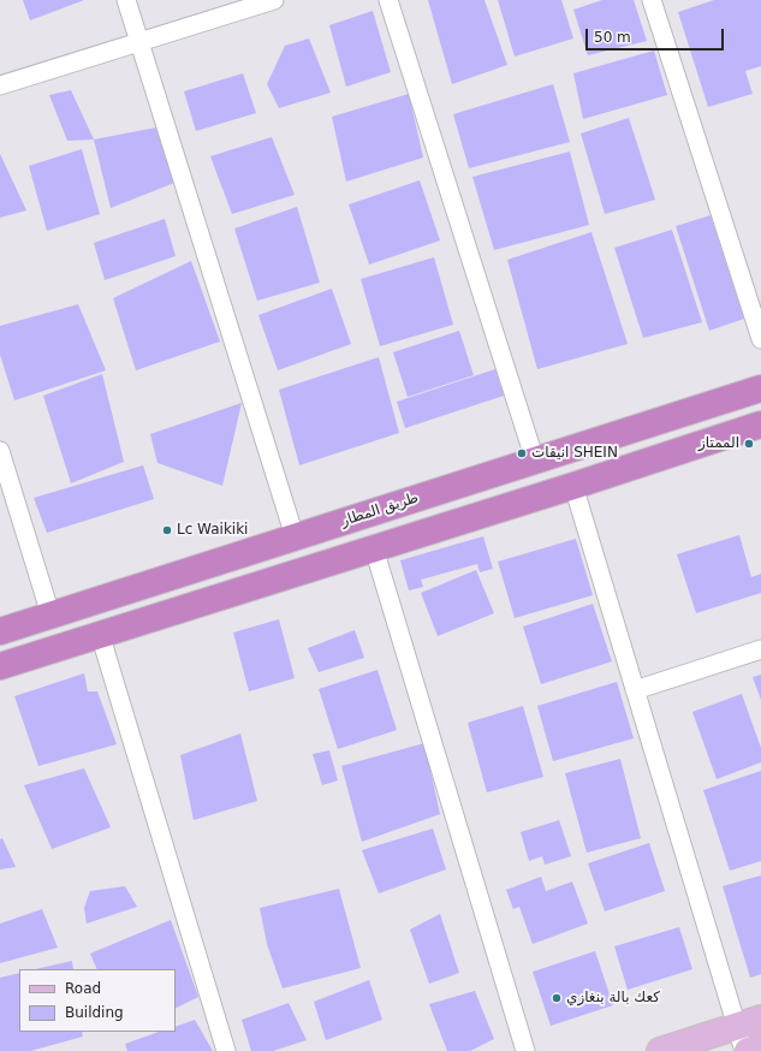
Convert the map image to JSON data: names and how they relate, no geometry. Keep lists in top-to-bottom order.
{
  "streets": {
    "highway": ["طريق المطار"]
  },
  "places": [
    "الممتاز",
    "انيقات SHEIN",
    "Lc Waikiki",
    "كعك بالة بنغازي"
  ],
  "legend": ["Road", "Building"],
  "scale_bar": "50 m"
}
